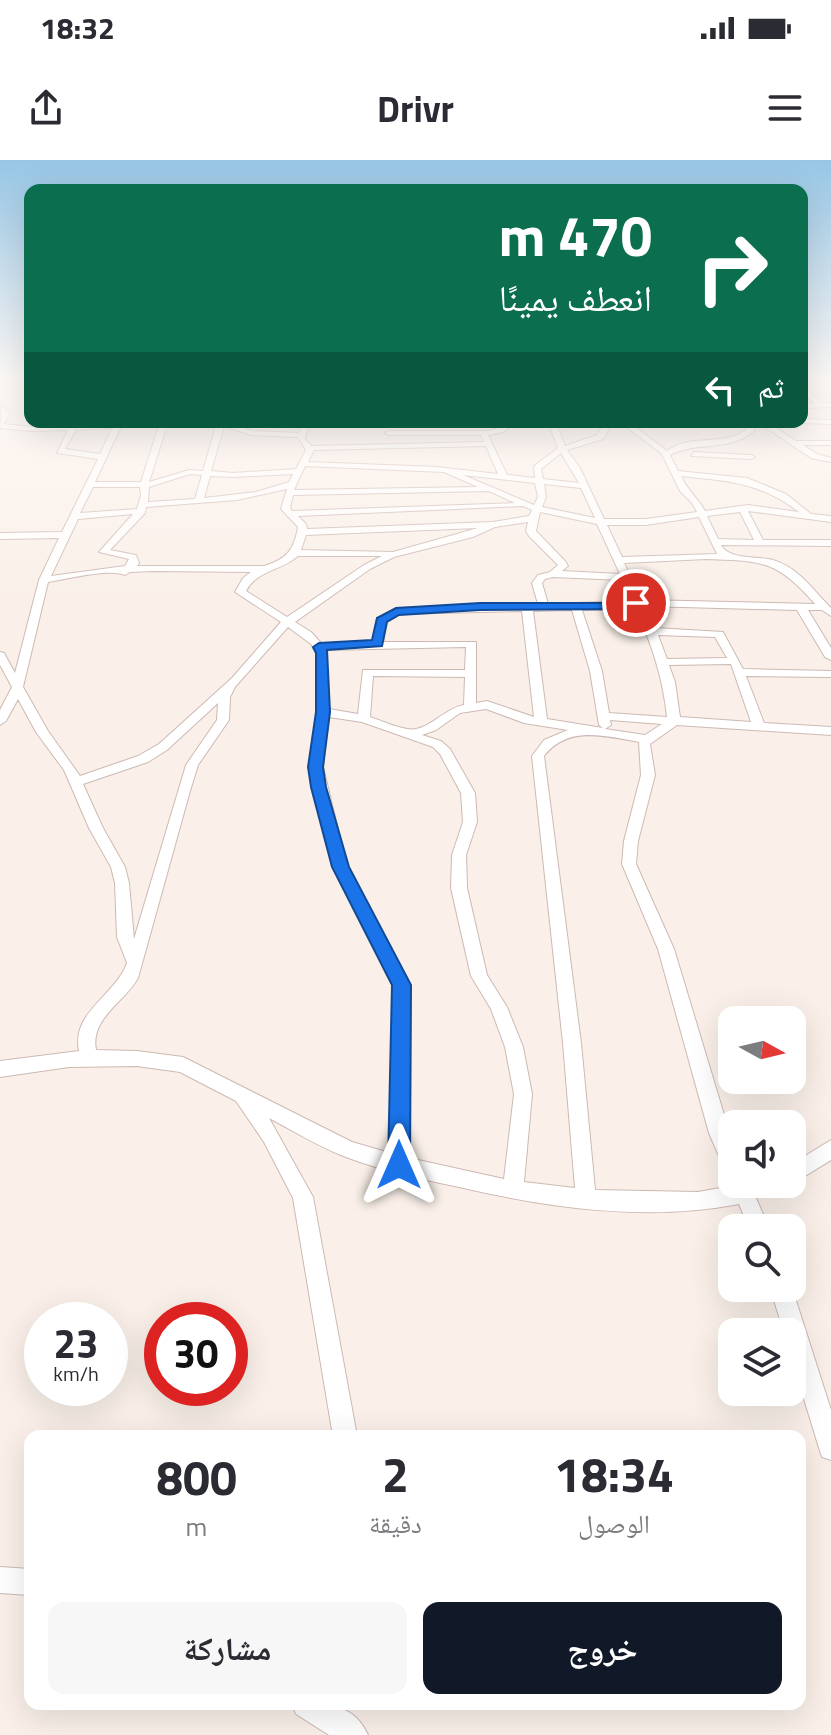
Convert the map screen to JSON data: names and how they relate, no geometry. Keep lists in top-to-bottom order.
{
  "north": "right",
  "page": {
    "status": "18:32",
    "header": "Drivr",
    "turn": ["470 m", "انعطف يمينًا"],
    "then": "ثم",
    "speed": "23 km/h",
    "limit": "30",
    "eta": [
      "18:34",
      "الوصول",
      "2",
      "دقيقة",
      "800",
      "m"
    ],
    "buttons": ["خروج", "مشاركة"]
  }
}
